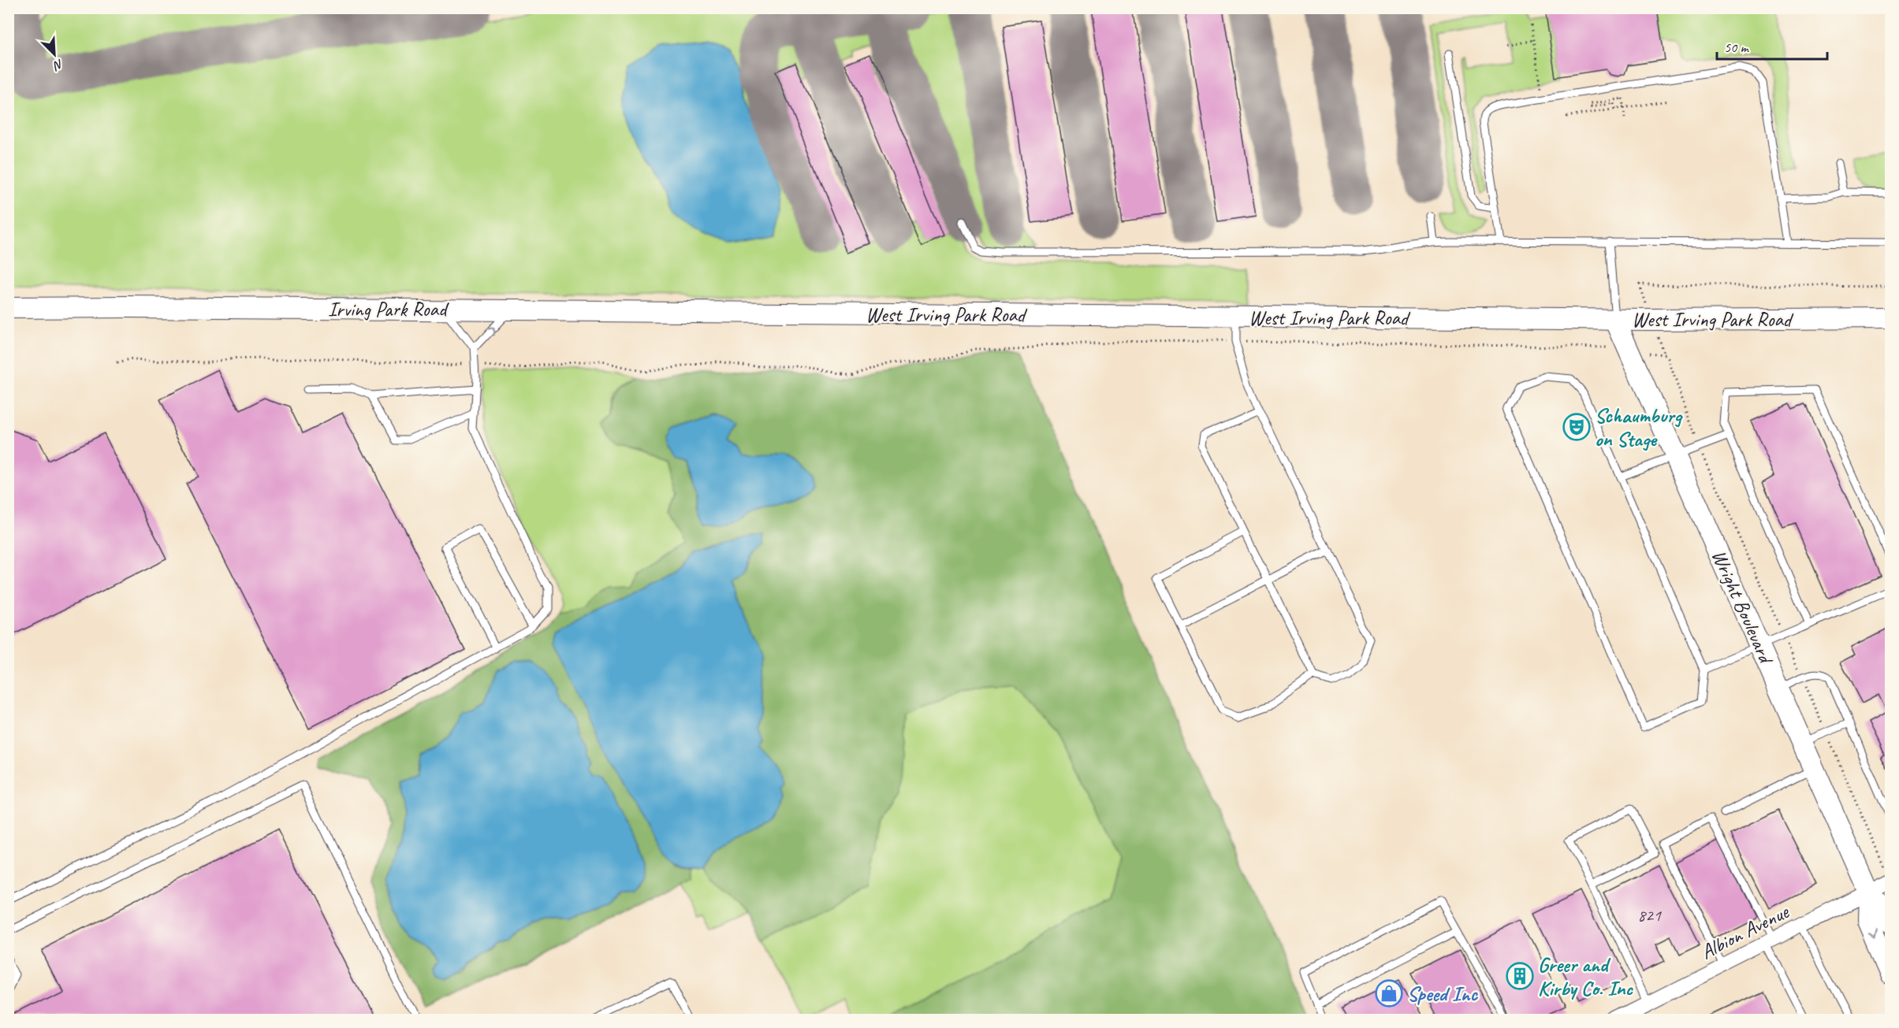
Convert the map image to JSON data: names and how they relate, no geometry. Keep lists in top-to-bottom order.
{
  "streets": {
    "main road": ["Irving Park Road", "West Irving Park Road", "Wright Boulevard"],
    "street": ["Albion Avenue"]
  },
  "crossings": [
    ["Irving Park Road", "West Irving Park Road"],
    ["West Irving Park Road", "Wright Boulevard"],
    ["Wright Boulevard", "Albion Avenue"]
  ],
  "places": {
    "theatre": ["Schaumburg on Stage"],
    "building": ["Greer and Kirby Co. Inc"],
    "shop": ["Speed Inc"]
  },
  "house_numbers": ["821"],
  "scale_bar": "50 m",
  "north": "bottom right"
}
